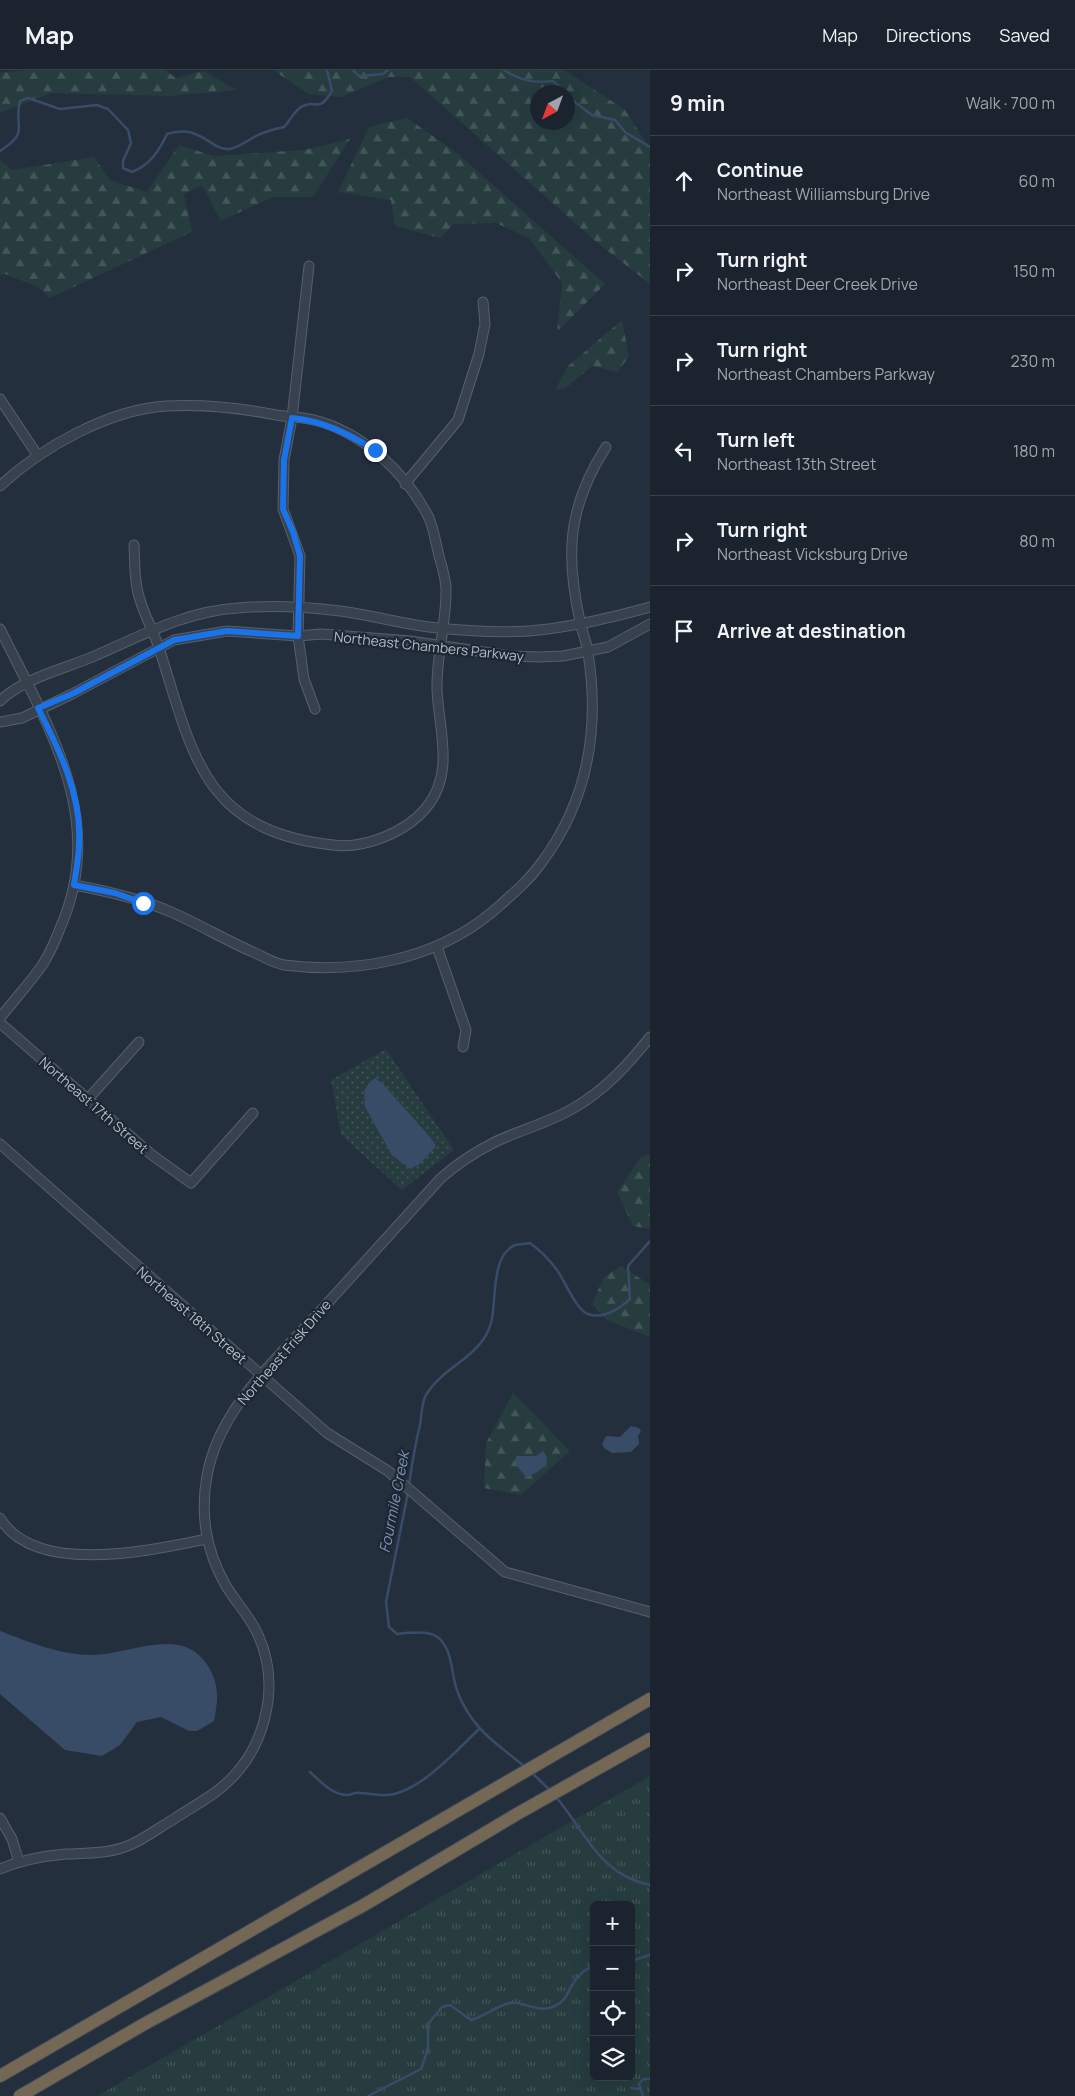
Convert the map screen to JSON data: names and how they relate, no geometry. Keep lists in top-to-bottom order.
{
  "streets": {
    "street": [
      "Northeast Chambers Parkway",
      "Northeast 17th Street",
      "Northeast 18th Street",
      "Northeast Frisk Drive"
    ]
  },
  "crossings": [
    ["Northeast 18th Street", "Northeast Frisk Drive"]
  ],
  "water": ["Fourmile Creek"],
  "north": "bottom left",
  "page": {
    "header": "Map",
    "nav": ["Map", "Directions", "Saved"],
    "heading": ["9 min", "Walk · 700 m"],
    "list": [
      ["Continue", "Northeast Williamsburg Drive", "60 m"],
      ["Turn right", "Northeast Deer Creek Drive", "150 m"],
      ["Turn right", "Northeast Chambers Parkway", "230 m"],
      ["Turn left", "Northeast 13th Street", "180 m"],
      ["Turn right", "Northeast Vicksburg Drive", "80 m"],
      "Arrive at destination"
    ],
    "map_buttons": ["+", "−"]
  }
}
